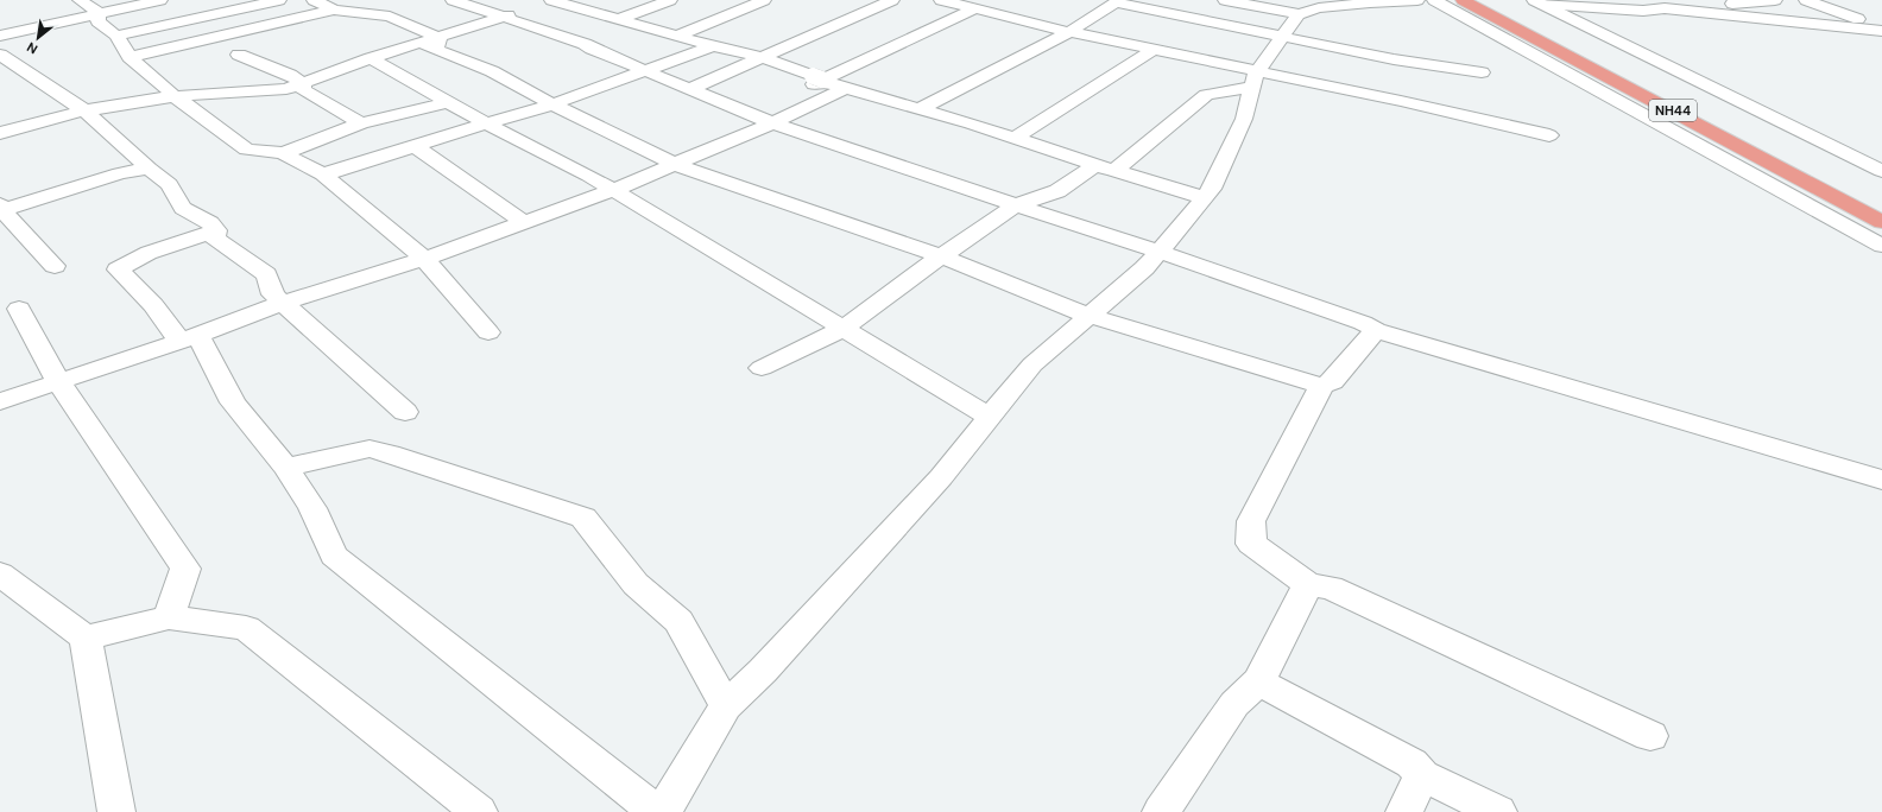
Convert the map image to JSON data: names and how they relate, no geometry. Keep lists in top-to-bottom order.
{
  "streets": {
    "highway": ["NH44"]
  },
  "north": "bottom left"
}
